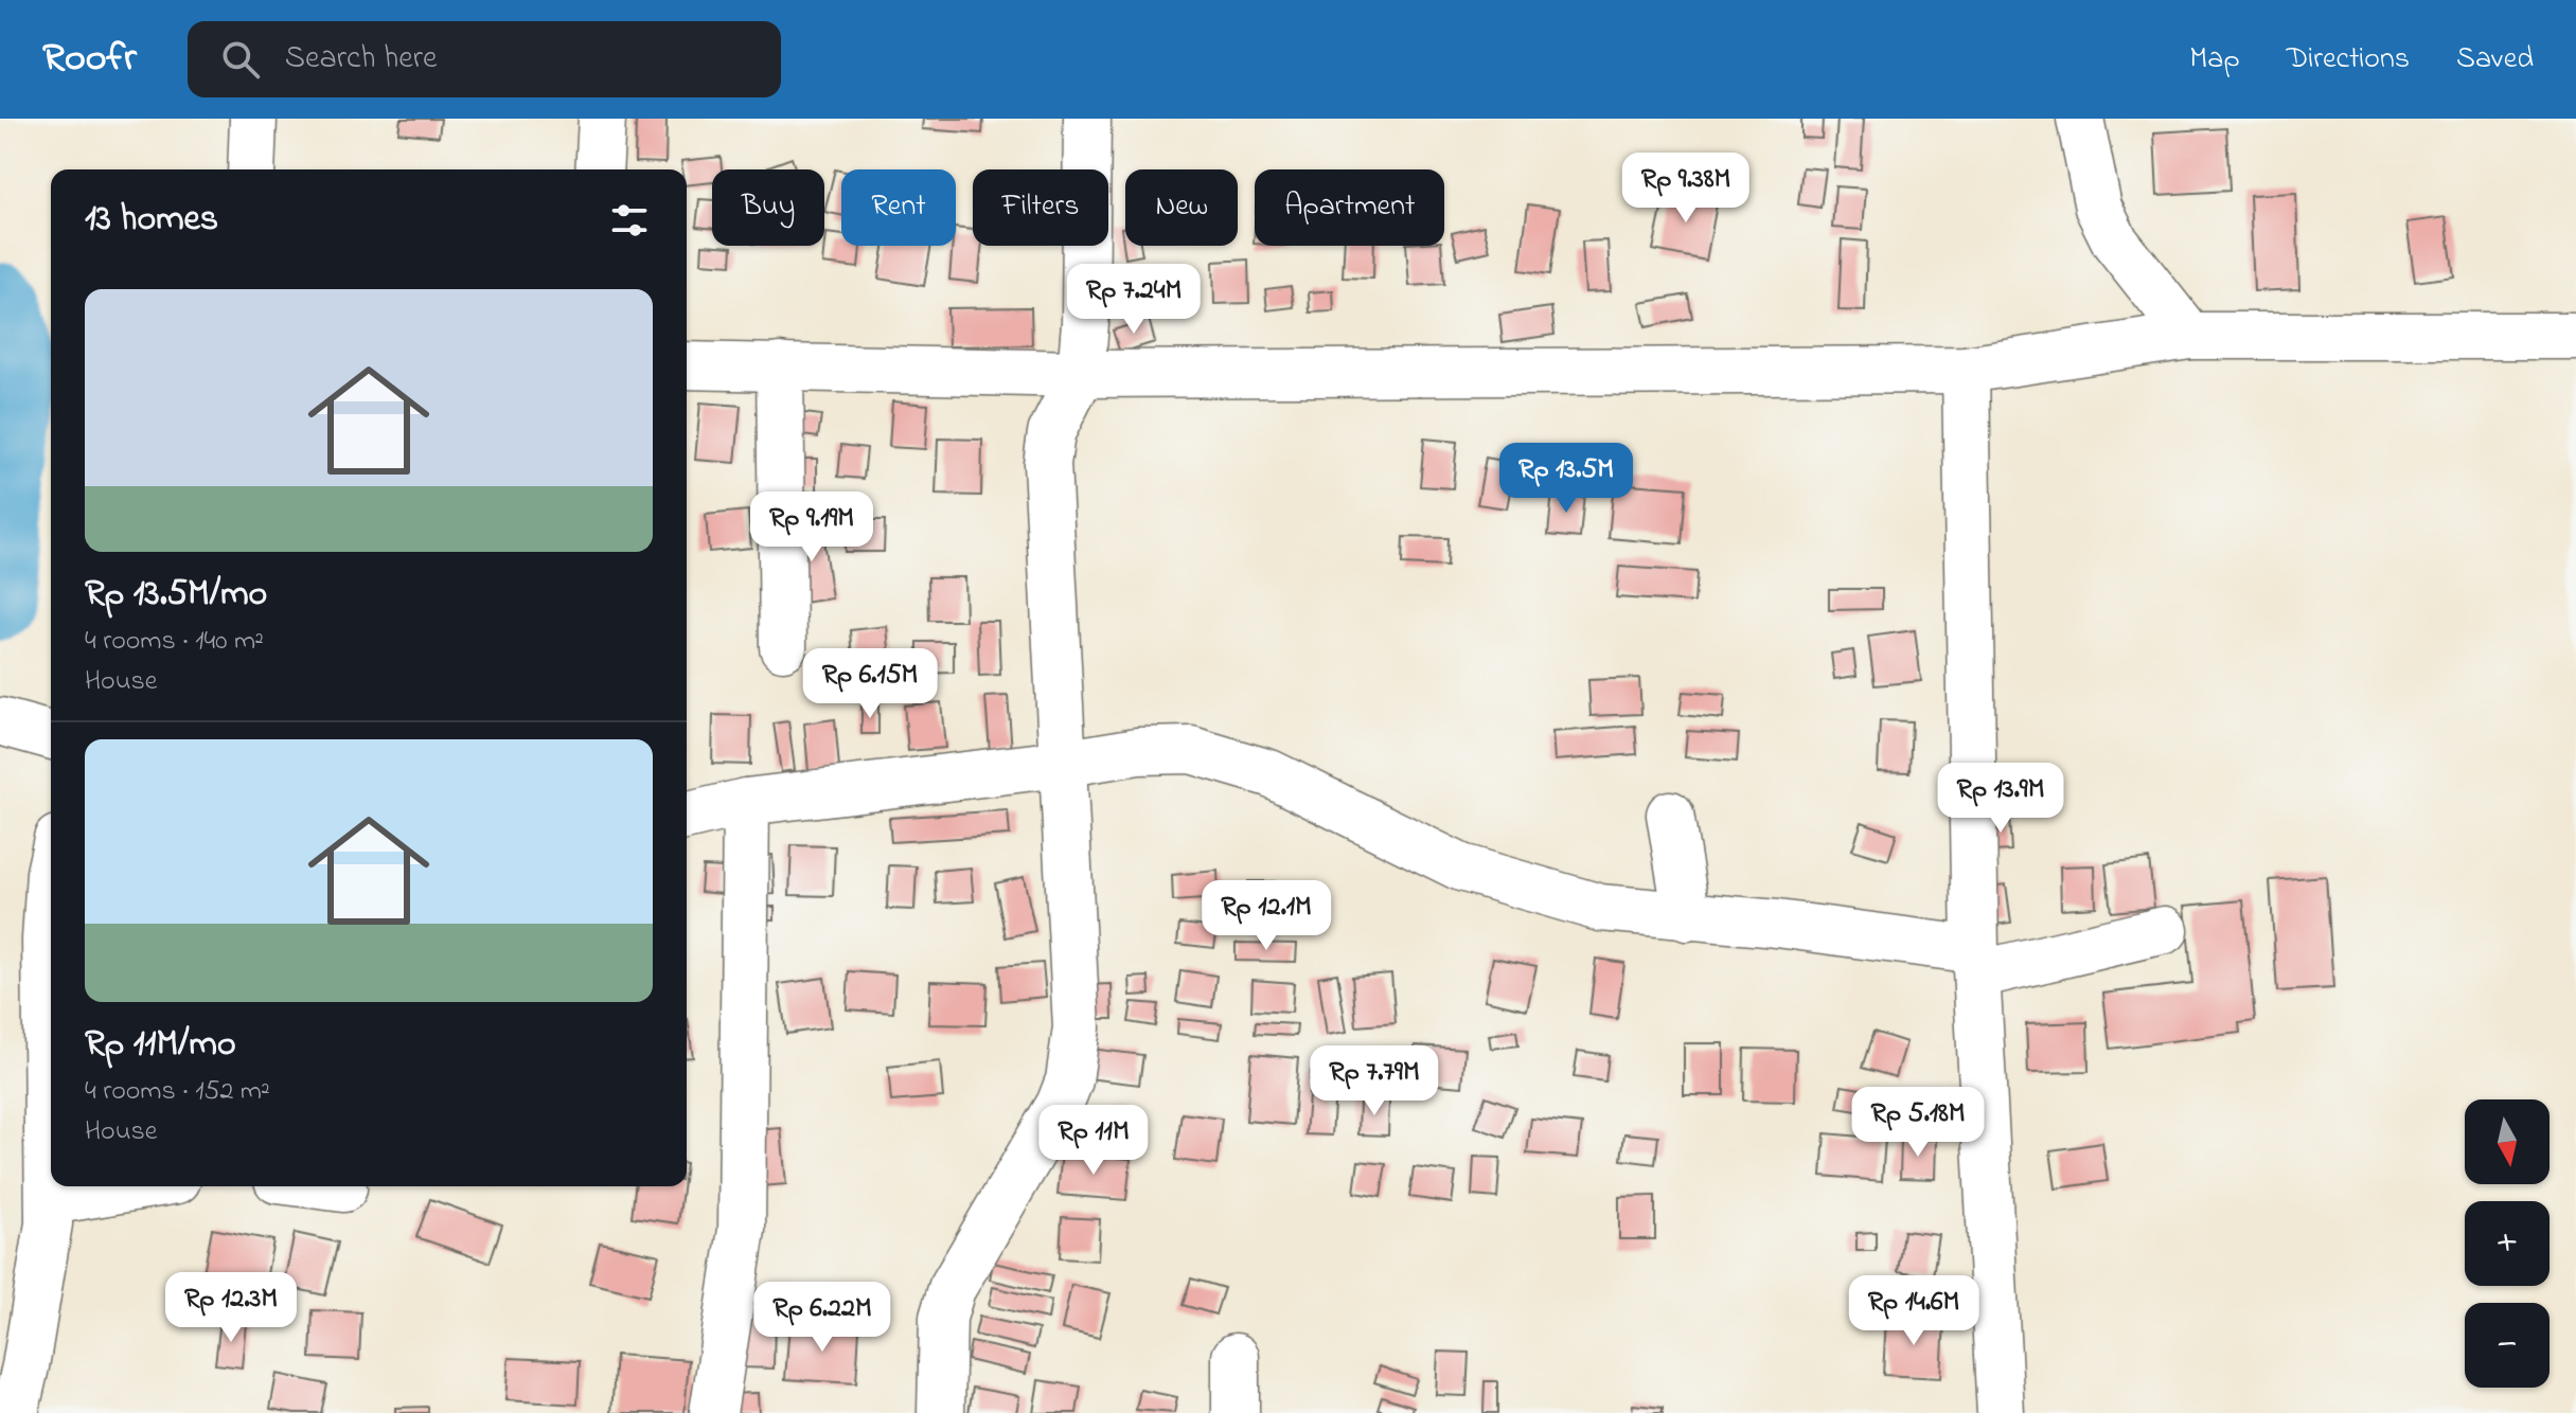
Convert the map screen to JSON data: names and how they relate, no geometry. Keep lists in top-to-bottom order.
{
  "north": "bottom",
  "page": {
    "header": "Roofr",
    "search": "Search here",
    "nav": ["Map", "Directions", "Saved"],
    "price": [
      "Rp 9.38M",
      "Rp 7.24M",
      "Rp 13.5M",
      "Rp 9.19M",
      "Rp 6.15M",
      "Rp 13.9M",
      "Rp 12.1M",
      "Rp 7.79M",
      "Rp 5.18M",
      "Rp 11M",
      "Rp 12.3M",
      "Rp 14.6M",
      "Rp 6.22M"
    ],
    "chip": [
      "Buy",
      "Rent",
      "Filters",
      "New",
      "Apartment"
    ],
    "heading": "13 homes",
    "list": [
      {
        "name": "Rp 13.5M/mo",
        "note": "4 rooms · 140 m² · House"
      },
      {
        "name": "Rp 11M/mo",
        "note": "4 rooms · 152 m² · House"
      }
    ],
    "map_buttons": ["+", "−"]
  }
}
